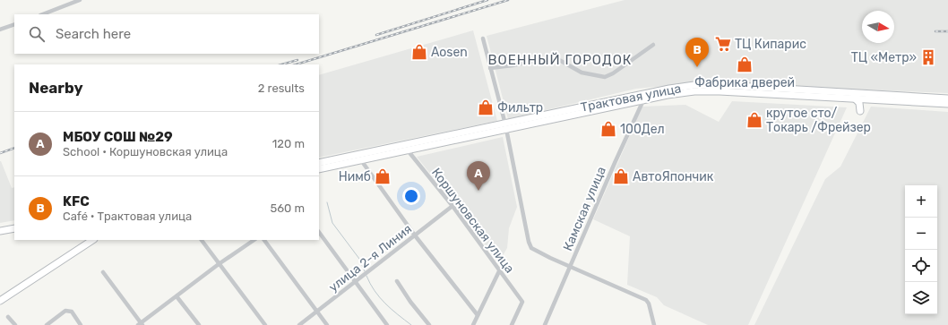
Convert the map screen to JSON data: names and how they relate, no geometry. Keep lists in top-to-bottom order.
{
  "streets": {
    "main road": ["Трактовая улица"],
    "street": ["Камская улица", "Коршуновская улица", "улица 2-я Линия"]
  },
  "crossings": [
    ["Трактовая улица", "Камская улица"],
    ["Трактовая улица", "Коршуновская улица"],
    ["Коршуновская улица", "улица 2-я Линия"]
  ],
  "districts": ["ВОЕННЫЙ ГОРОДОК"],
  "places": {
    "supermarket": ["ТЦ Кипарис"],
    "shop": [
      "Aosen",
      "Фабрика дверей",
      "Фильтр",
      "крутое сто/ Токарь /Фрейзер",
      "100Дел",
      "Нимб",
      "АвтоЯпончик"
    ],
    "building": ["ТЦ «Метр»"]
  },
  "north": "right",
  "page": {
    "search": "Search here",
    "pins": ["B", "A"],
    "heading": ["Nearby", "2 results"],
    "list": [
      {
        "mark": "A",
        "name": "МБОУ СОШ №29",
        "note": "School · Коршуновская улица",
        "value": "120 m"
      },
      {
        "mark": "B",
        "name": "KFC",
        "note": "Café · Трактовая улица",
        "value": "560 m"
      }
    ],
    "map_buttons": ["+", "−"]
  }
}
